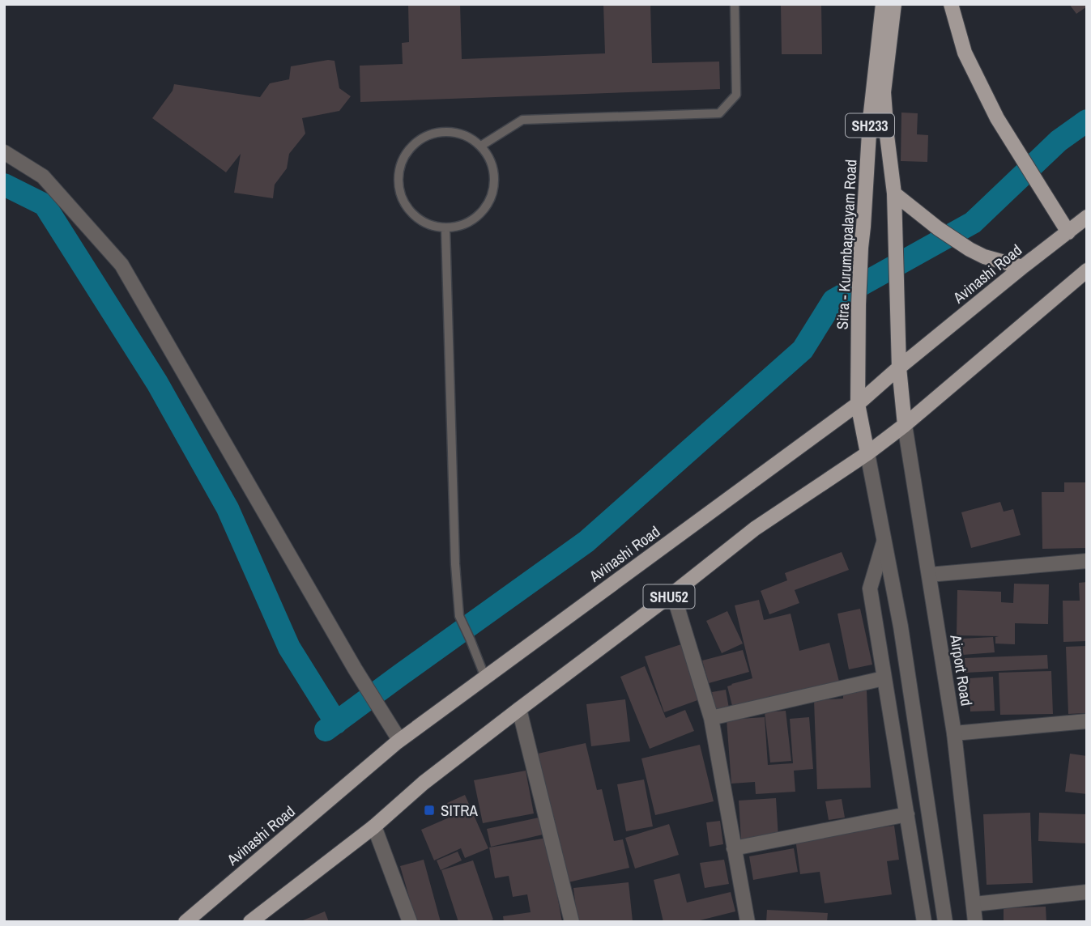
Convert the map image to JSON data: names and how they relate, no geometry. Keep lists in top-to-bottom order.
{
  "streets": {
    "main road": [
      "SH233",
      "Sitra - Kurumbapalayam Road",
      "Avinashi Road",
      "SHU52"
    ],
    "street": ["Airport Road"]
  },
  "crossings": [
    ["SH233", "Avinashi Road"],
    ["SH233", "SHU52"],
    ["SH233", "Airport Road"],
    ["Sitra - Kurumbapalayam Road", "Avinashi Road"],
    ["Sitra - Kurumbapalayam Road", "SHU52"],
    ["SHU52", "Airport Road"]
  ],
  "places": {
    "transit": ["SITRA"]
  }
}
